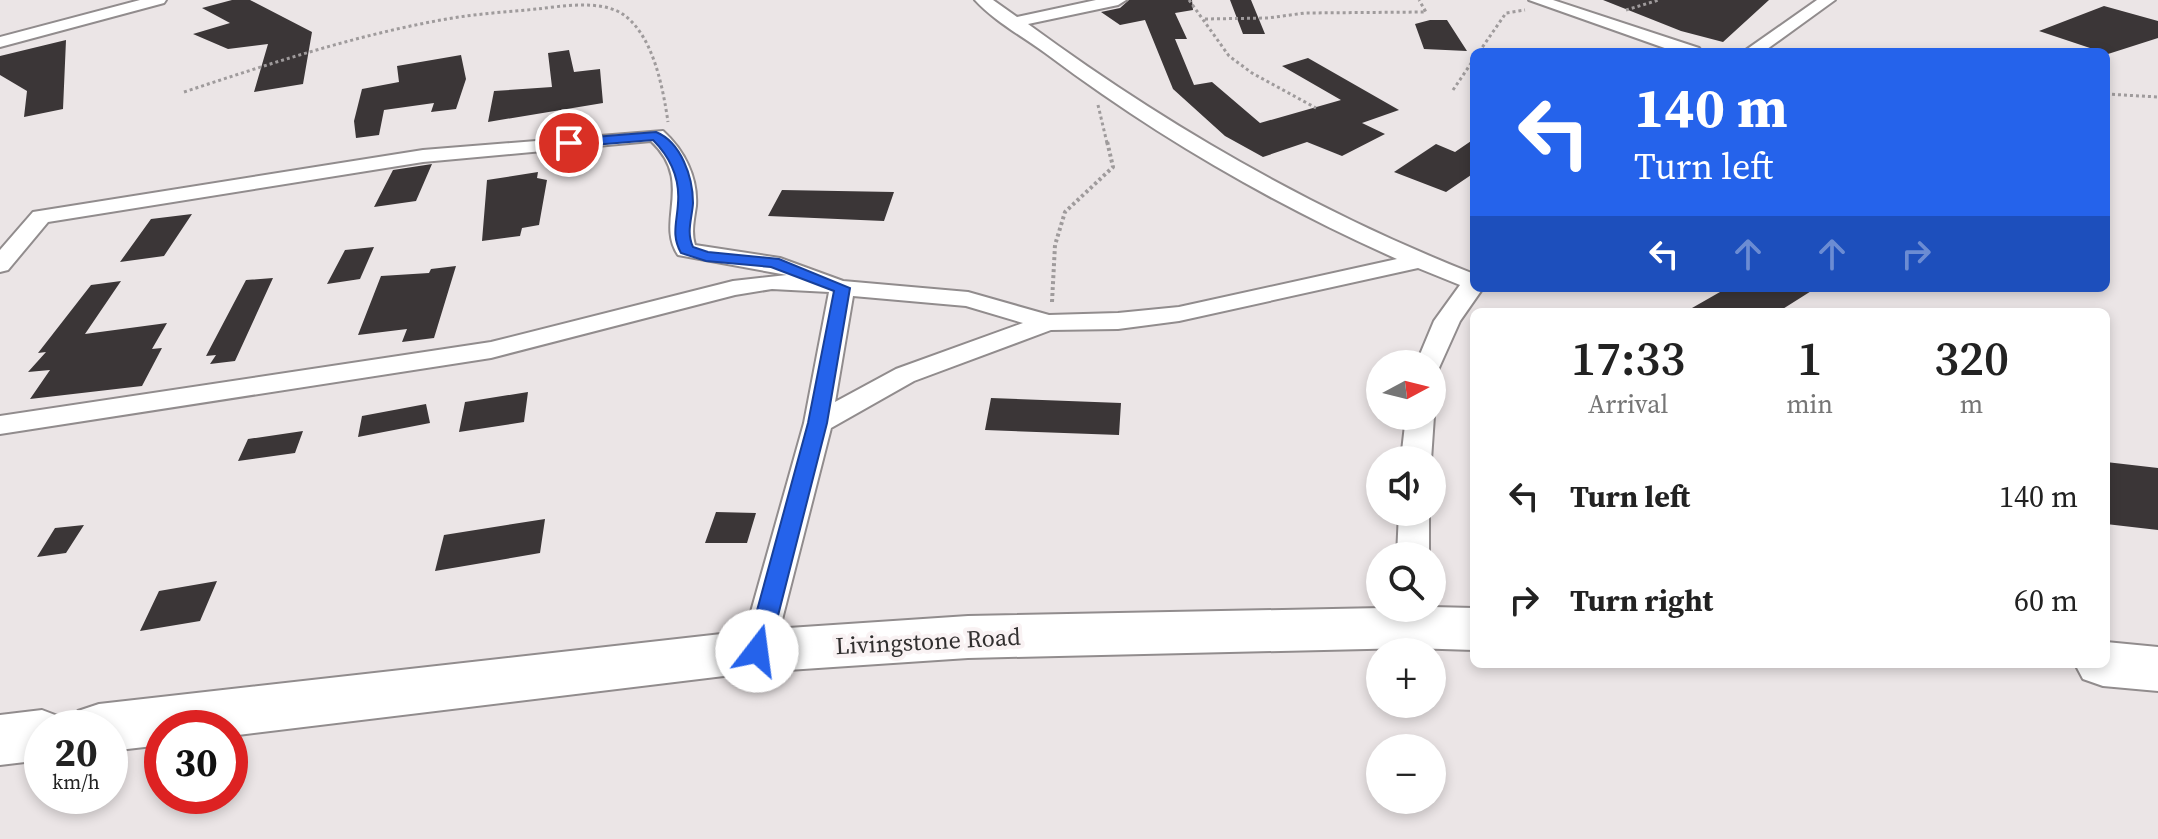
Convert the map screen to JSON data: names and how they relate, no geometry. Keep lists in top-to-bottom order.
{
  "streets": {
    "highway": ["Livingstone Road"]
  },
  "north": "right",
  "page": {
    "turn": ["140 m", "Turn left"],
    "eta": [
      "17:33",
      "Arrival",
      "1",
      "min",
      "320",
      "m"
    ],
    "map_buttons": ["+", "−"],
    "list": [
      {
        "name": "Turn left",
        "value": "140 m"
      },
      {
        "name": "Turn right",
        "value": "60 m"
      }
    ],
    "speed": "20 km/h",
    "limit": "30"
  }
}
